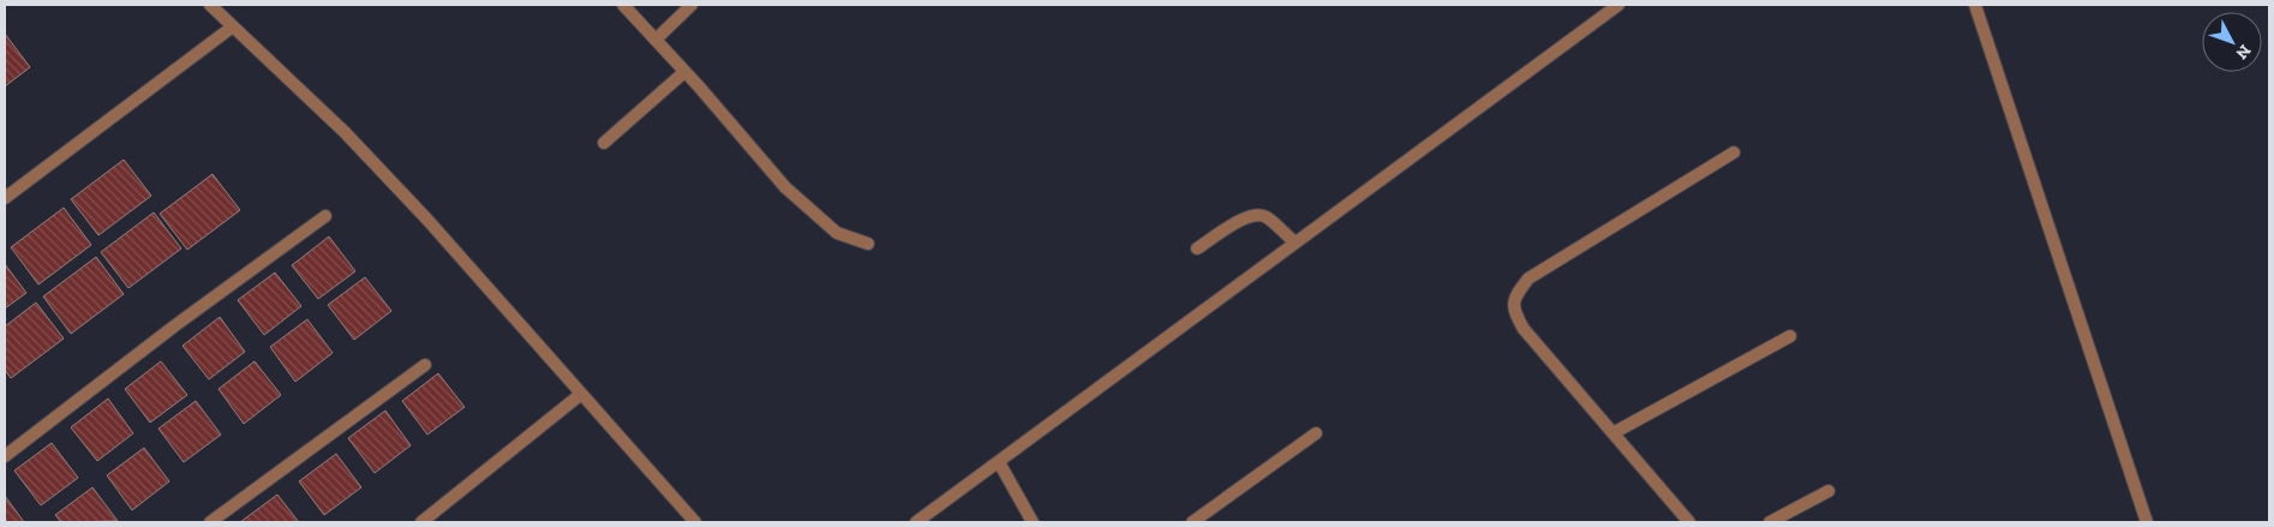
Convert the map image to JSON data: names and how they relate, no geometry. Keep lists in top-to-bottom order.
{
  "north": "bottom right"
}
